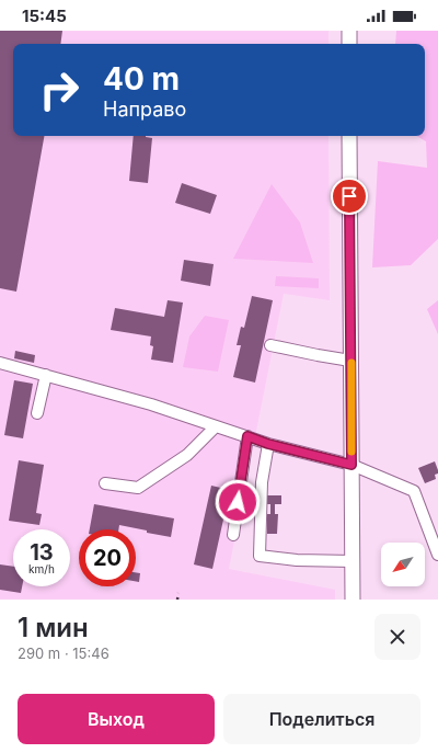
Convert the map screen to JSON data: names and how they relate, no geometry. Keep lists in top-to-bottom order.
{
  "north": "bottom left",
  "page": {
    "status": "15:45",
    "turn": ["40 m", "Направо"],
    "speed": "13 km/h",
    "limit": "20",
    "heading": ["1 мин", "290 m · 15:46"],
    "buttons": ["Выход", "Поделиться"]
  }
}
